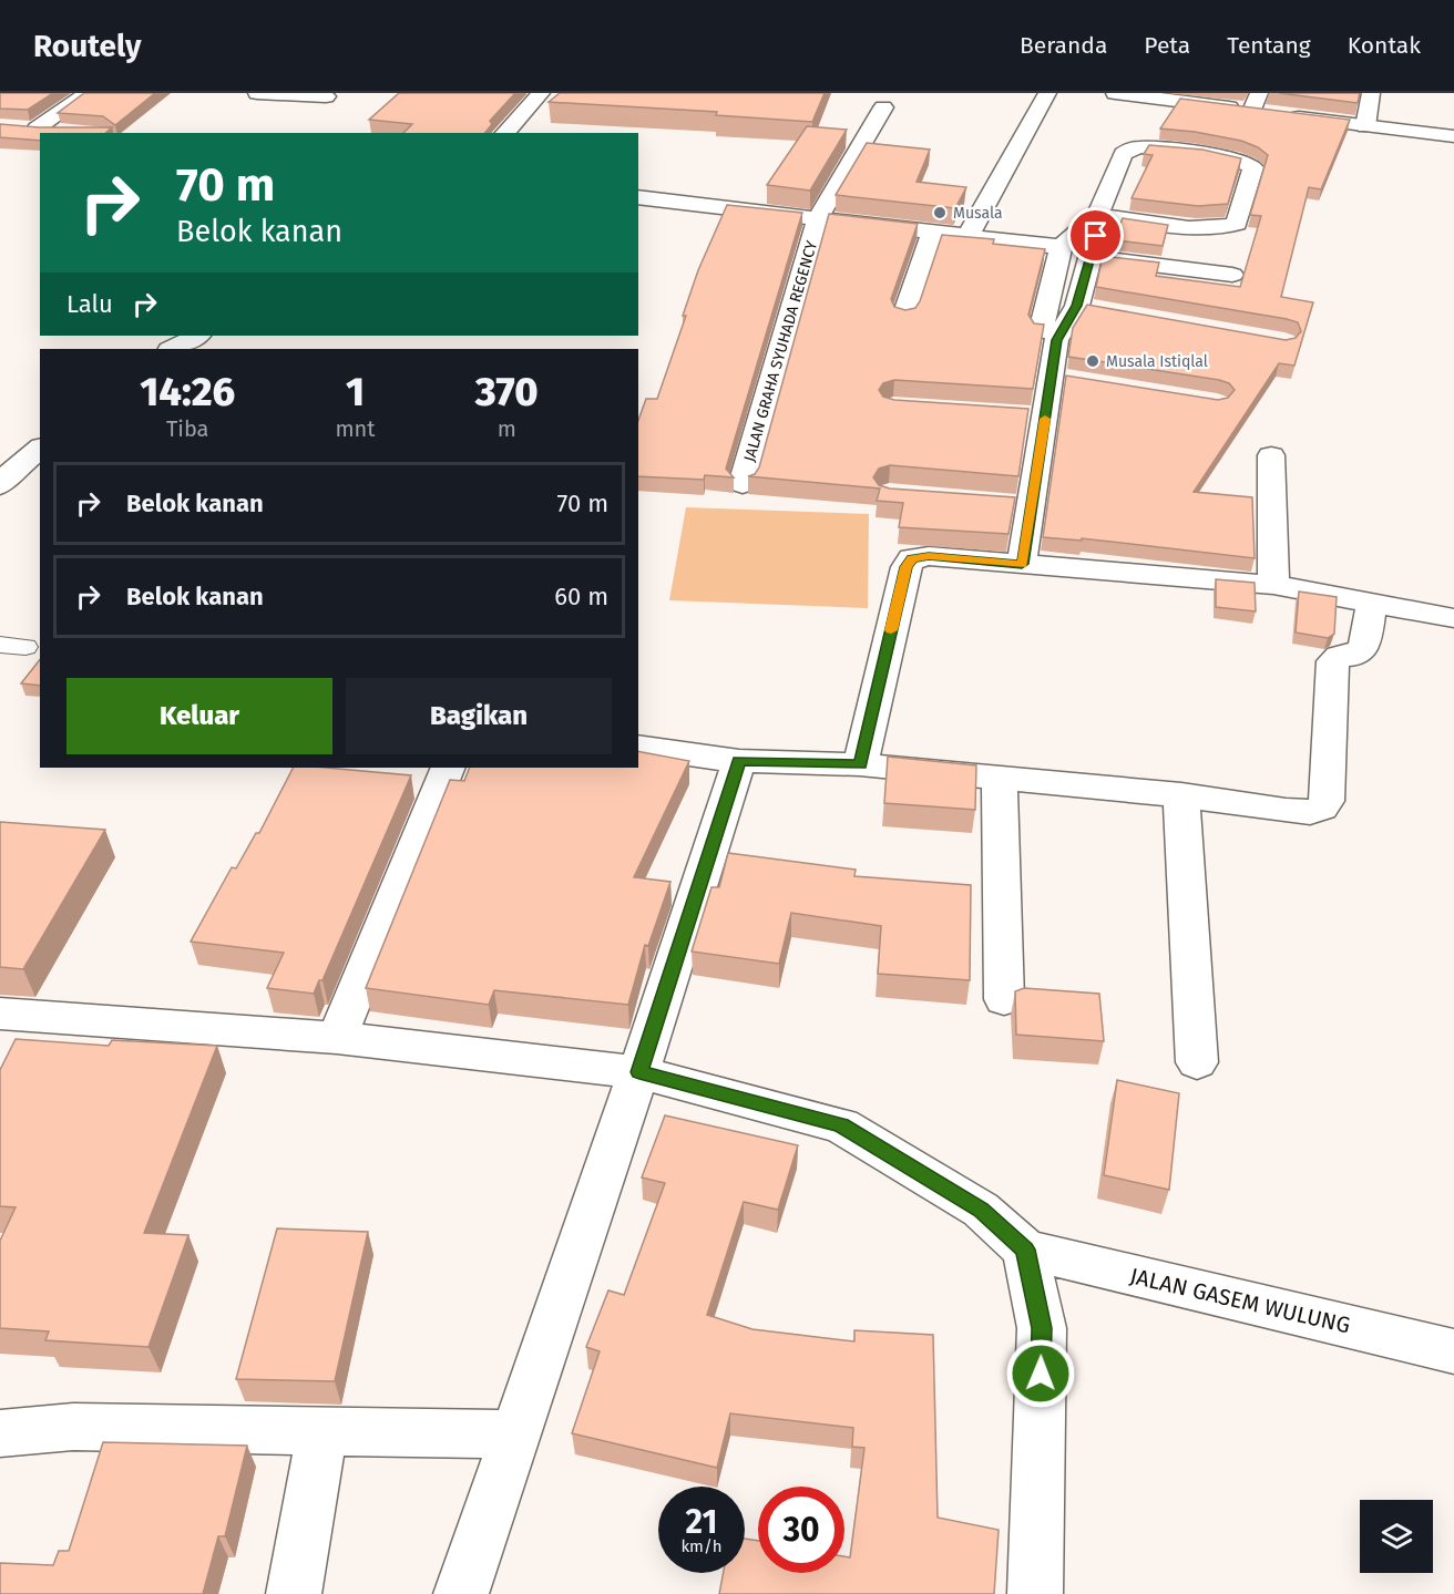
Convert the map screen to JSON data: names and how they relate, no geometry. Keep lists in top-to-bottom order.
{
  "streets": {
    "street": ["JALAN GRAHA SYUHADA REGENCY", "JALAN GASEM WULUNG"]
  },
  "places": ["Musala", "Musala Istiqlal"],
  "page": {
    "header": "Routely",
    "nav": [
      "Beranda",
      "Peta",
      "Tentang",
      "Kontak"
    ],
    "turn": ["70 m", "Belok kanan"],
    "then": "Lalu",
    "eta": [
      "14:26",
      "Tiba",
      "1",
      "mnt",
      "370",
      "m"
    ],
    "list": [
      {
        "name": "Belok kanan",
        "value": "70 m"
      },
      {
        "name": "Belok kanan",
        "value": "60 m"
      }
    ],
    "buttons": ["Keluar", "Bagikan"],
    "speed": "21 km/h",
    "limit": "30"
  }
}
